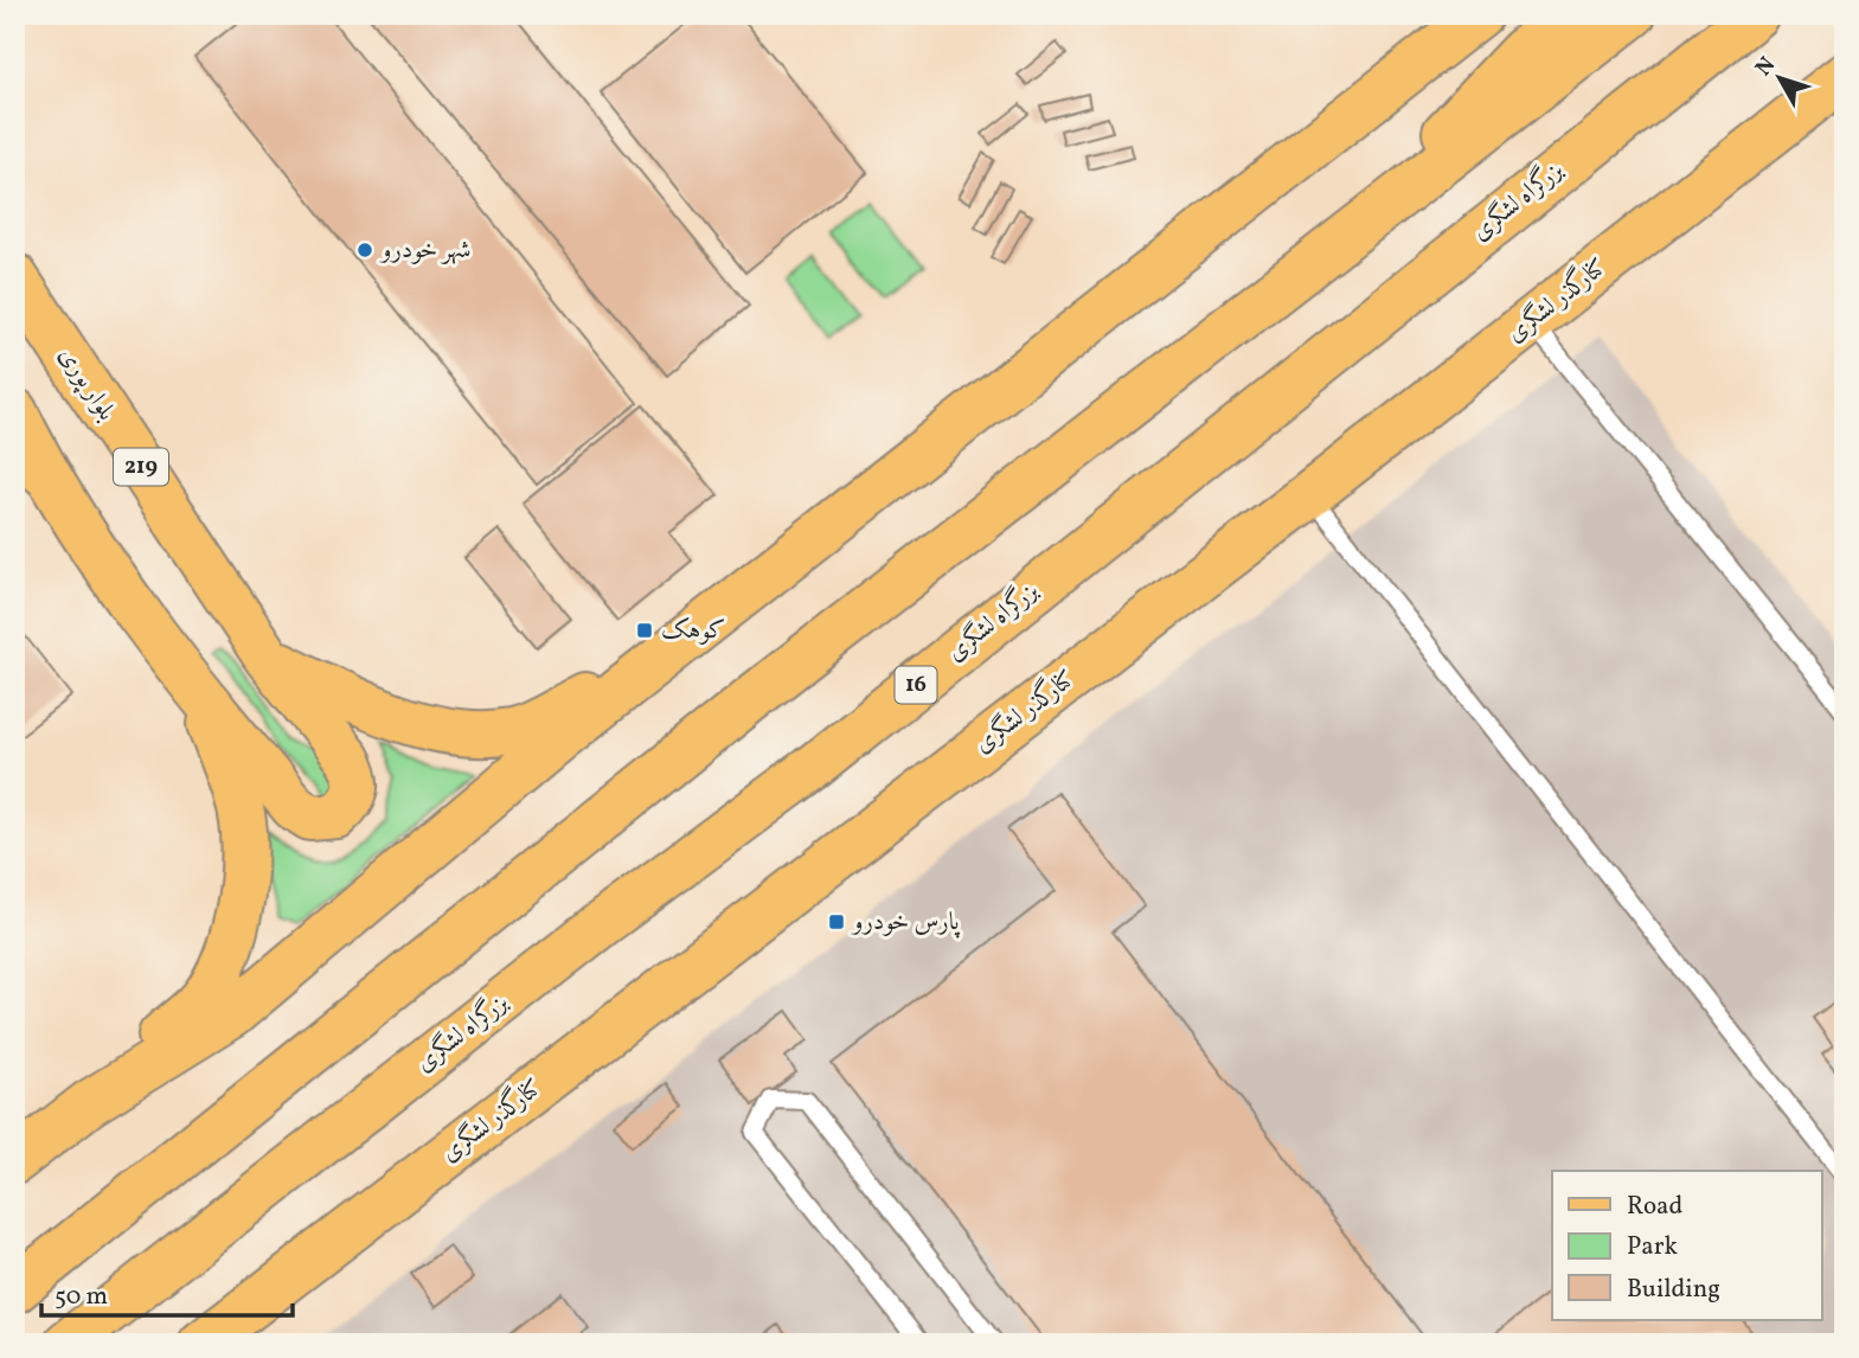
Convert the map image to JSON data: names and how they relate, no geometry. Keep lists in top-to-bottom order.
{
  "streets": {
    "main road": [
      "بزرگراه لشگری",
      "کنارگذر لشگری",
      "بلوار پوری",
      "219",
      "16"
    ]
  },
  "places": {
    "other": ["شهر خودرو"],
    "transit": ["کوهک", "پارس خودرو"]
  },
  "legend": ["Road", "Park", "Building"],
  "scale_bar": "50 m",
  "north": "top left"
}
